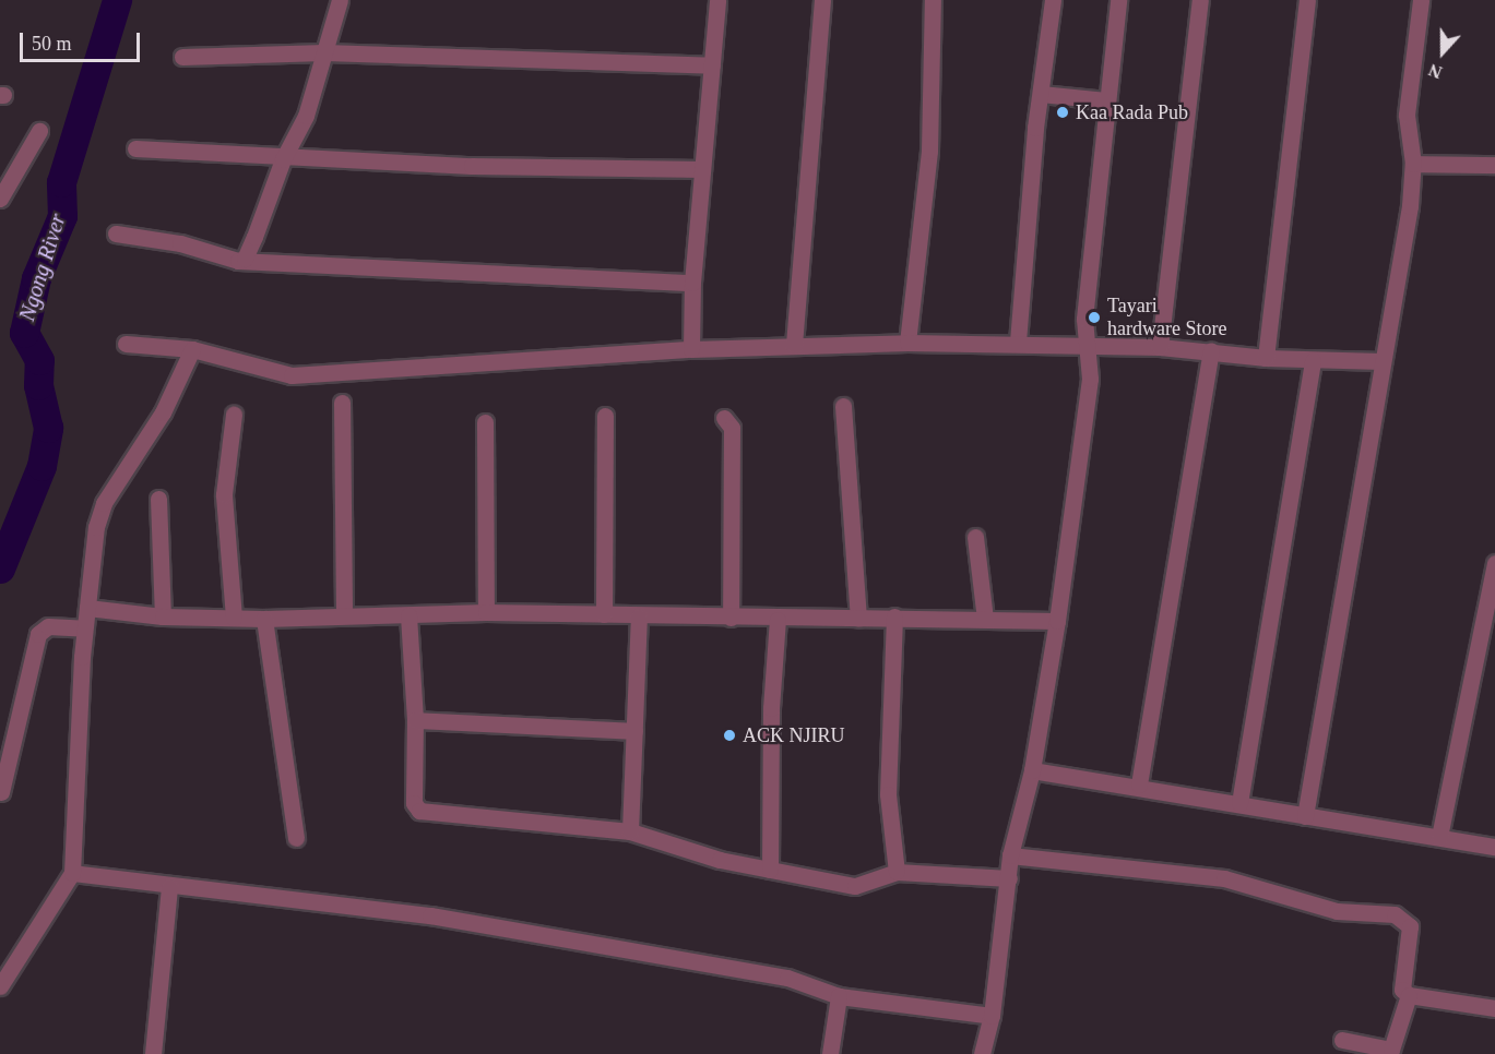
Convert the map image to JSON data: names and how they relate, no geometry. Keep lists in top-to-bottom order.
{
  "water": ["Ngong River"],
  "places": ["Kaa Rada Pub", "Tayari hardware Store", "ACK NJIRU"],
  "scale_bar": "50 m",
  "north": "bottom"
}
